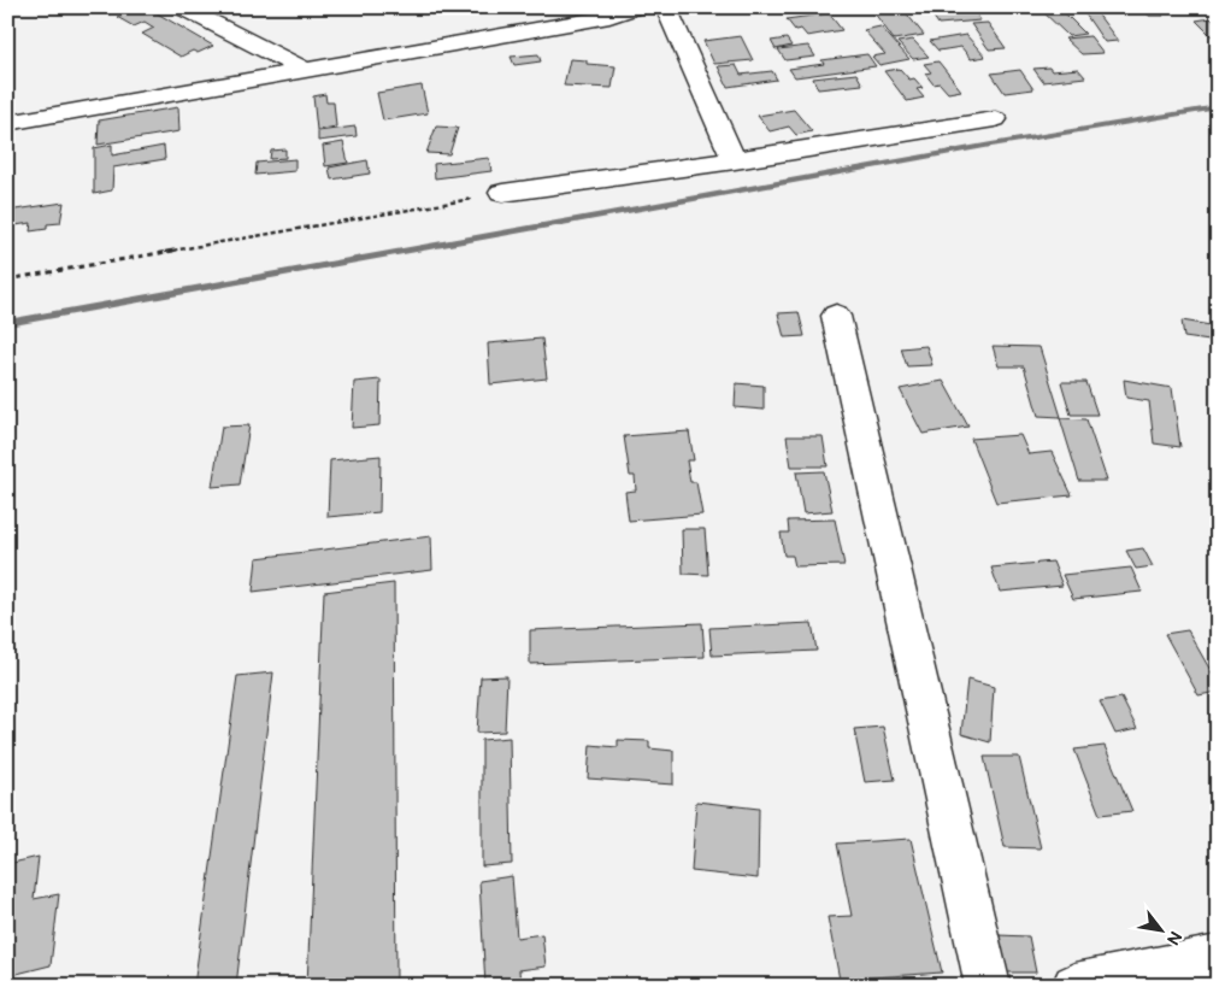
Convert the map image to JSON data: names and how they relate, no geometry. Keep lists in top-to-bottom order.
{
  "north": "bottom right"
}
